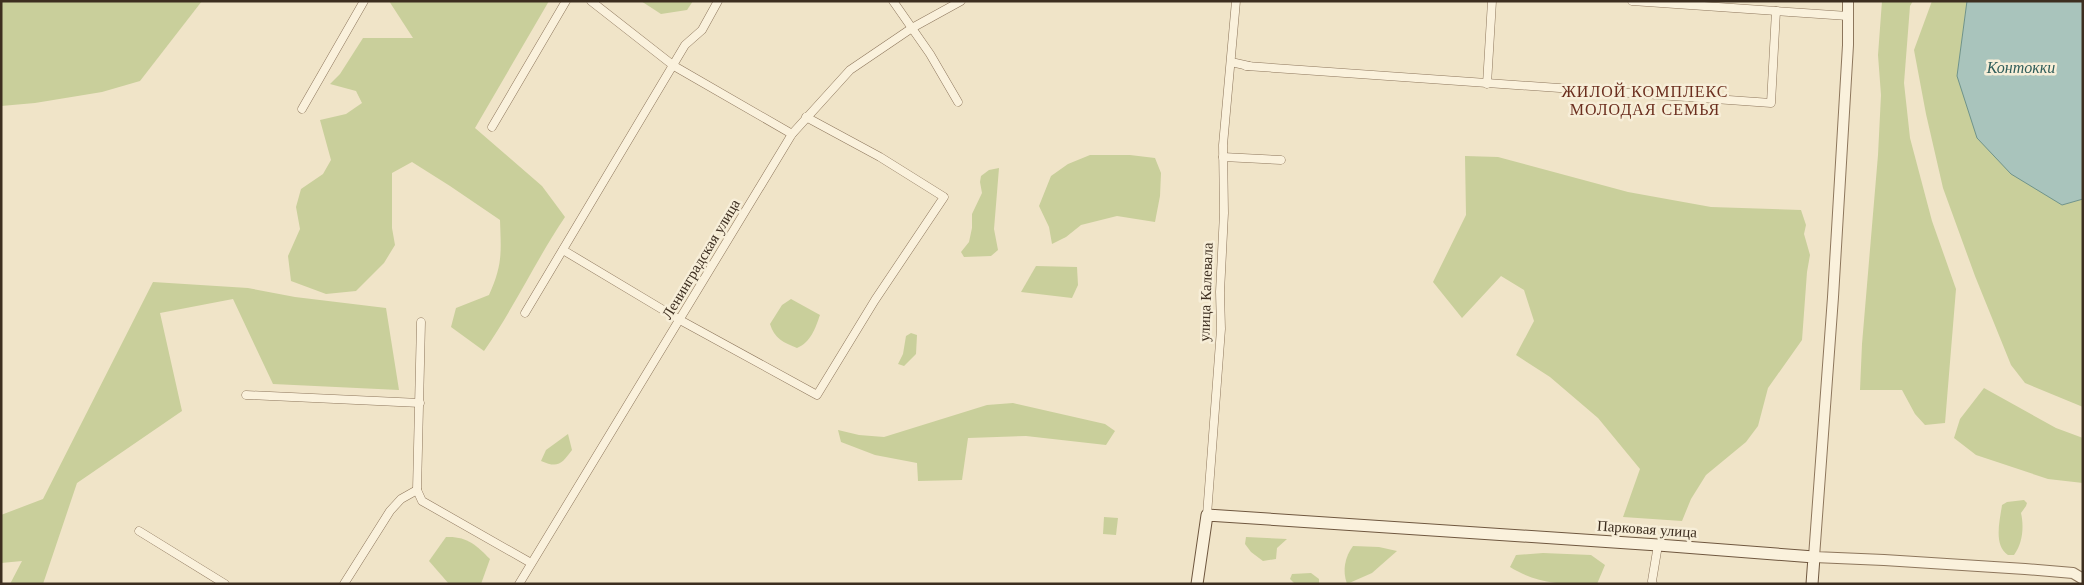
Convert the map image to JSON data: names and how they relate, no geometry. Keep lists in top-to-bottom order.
{
  "streets": {
    "main road": ["улица Калевала", "Парковая улица"],
    "street": ["Ленинградская улица"]
  },
  "crossings": [
    ["улица Калевала", "Парковая улица"]
  ],
  "districts": ["ЖИЛОЙ КОМПЛЕКС МОЛОДАЯ СЕМЬЯ"],
  "water": ["Контокки"]
}
